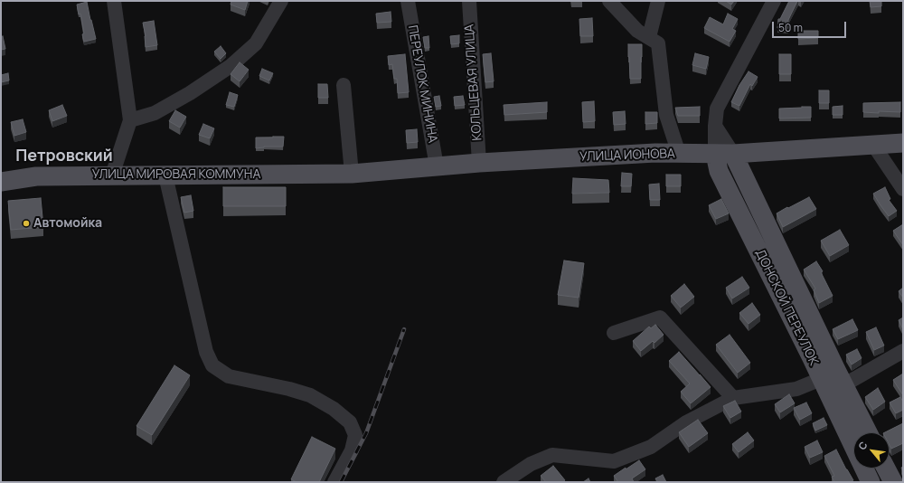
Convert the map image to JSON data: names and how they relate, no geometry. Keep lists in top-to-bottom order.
{
  "streets": {
    "main road": ["УЛИЦА ИОНОВА", "УЛИЦА МИРОВАЯ КОММУНА", "ДОНСКОЙ ПЕРЕУЛОК"],
    "street": ["КОЛЬЦЕВАЯ УЛИЦА", "ПЕРЕУЛОК МИНИНА"]
  },
  "crossings": [
    ["КОЛЬЦЕВАЯ УЛИЦА", "УЛИЦА ИОНОВА"],
    ["ПЕРЕУЛОК МИНИНА", "УЛИЦА ИОНОВА"],
    ["УЛИЦА ИОНОВА", "УЛИЦА МИРОВАЯ КОММУНА"],
    ["УЛИЦА ИОНОВА", "ДОНСКОЙ ПЕРЕУЛОК"]
  ],
  "districts": ["Петровский"],
  "places": ["Автомойка"],
  "scale_bar": "50 m",
  "north": "top left"
}
